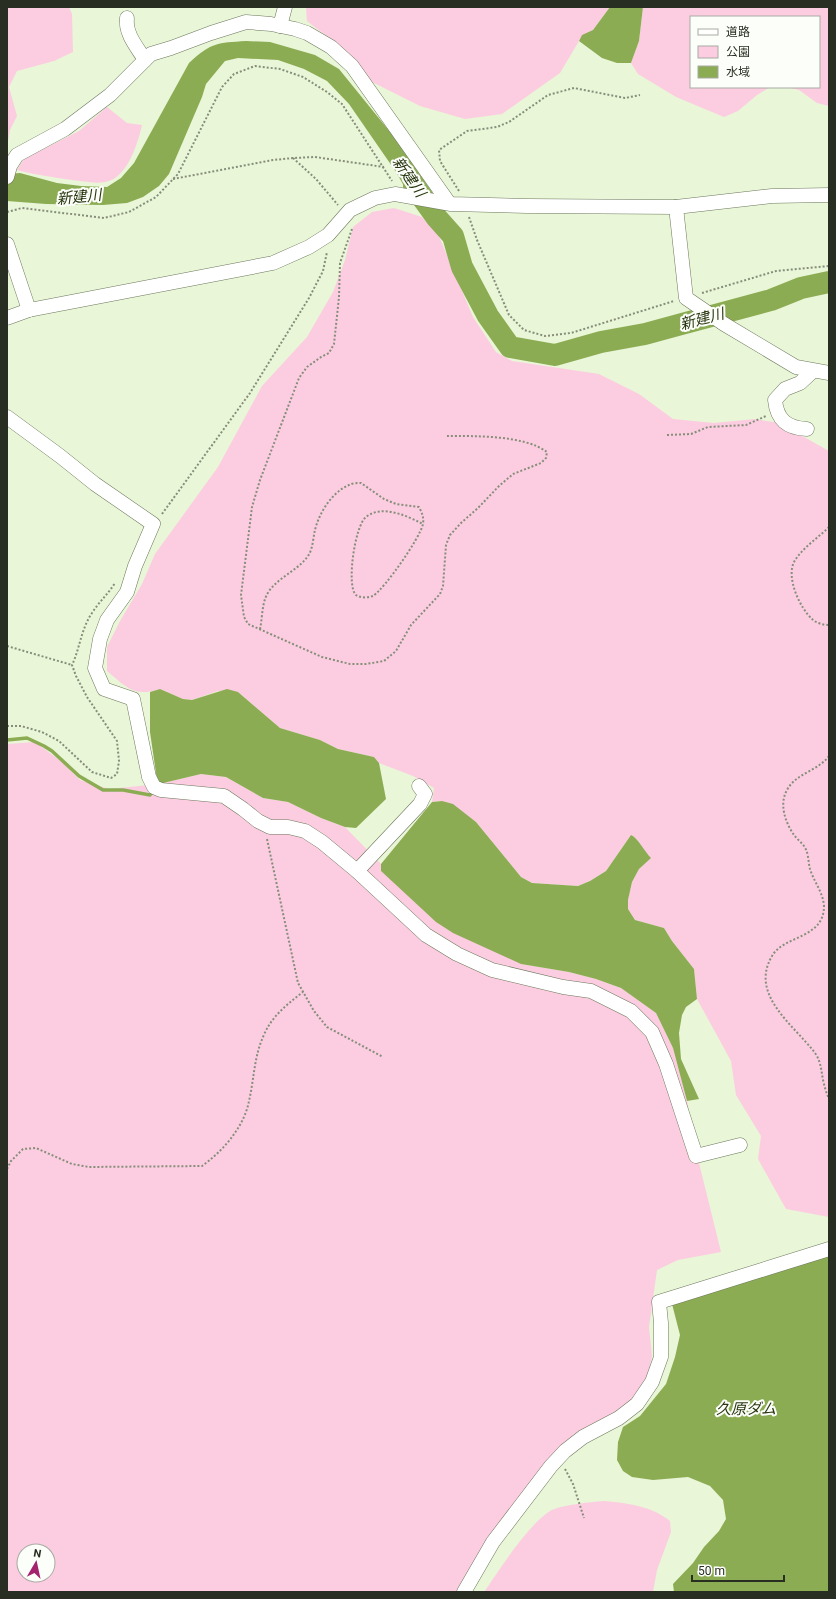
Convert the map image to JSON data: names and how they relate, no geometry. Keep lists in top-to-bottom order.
{
  "water": ["新建川", "久原ダム"],
  "legend": ["道路", "公園", "水域"],
  "scale_bar": "50 m",
  "north": "top"
}
